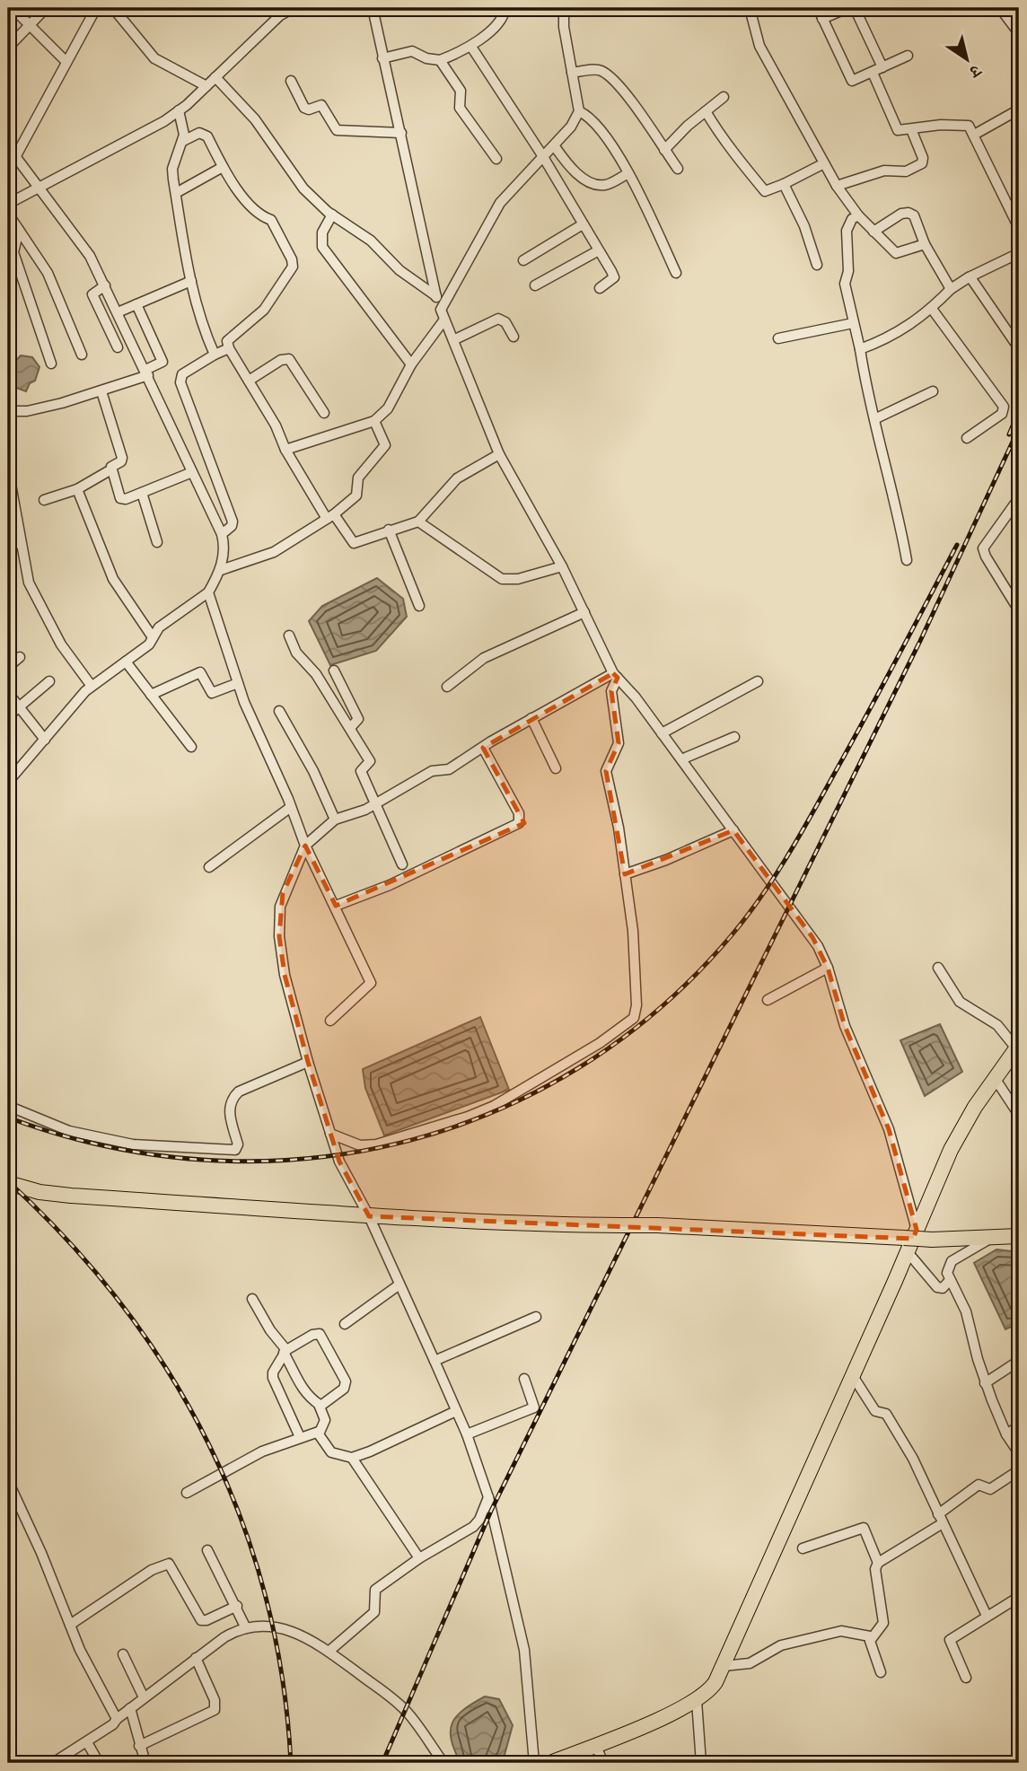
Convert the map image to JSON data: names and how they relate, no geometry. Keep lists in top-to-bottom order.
{
  "north": "bottom right"
}
